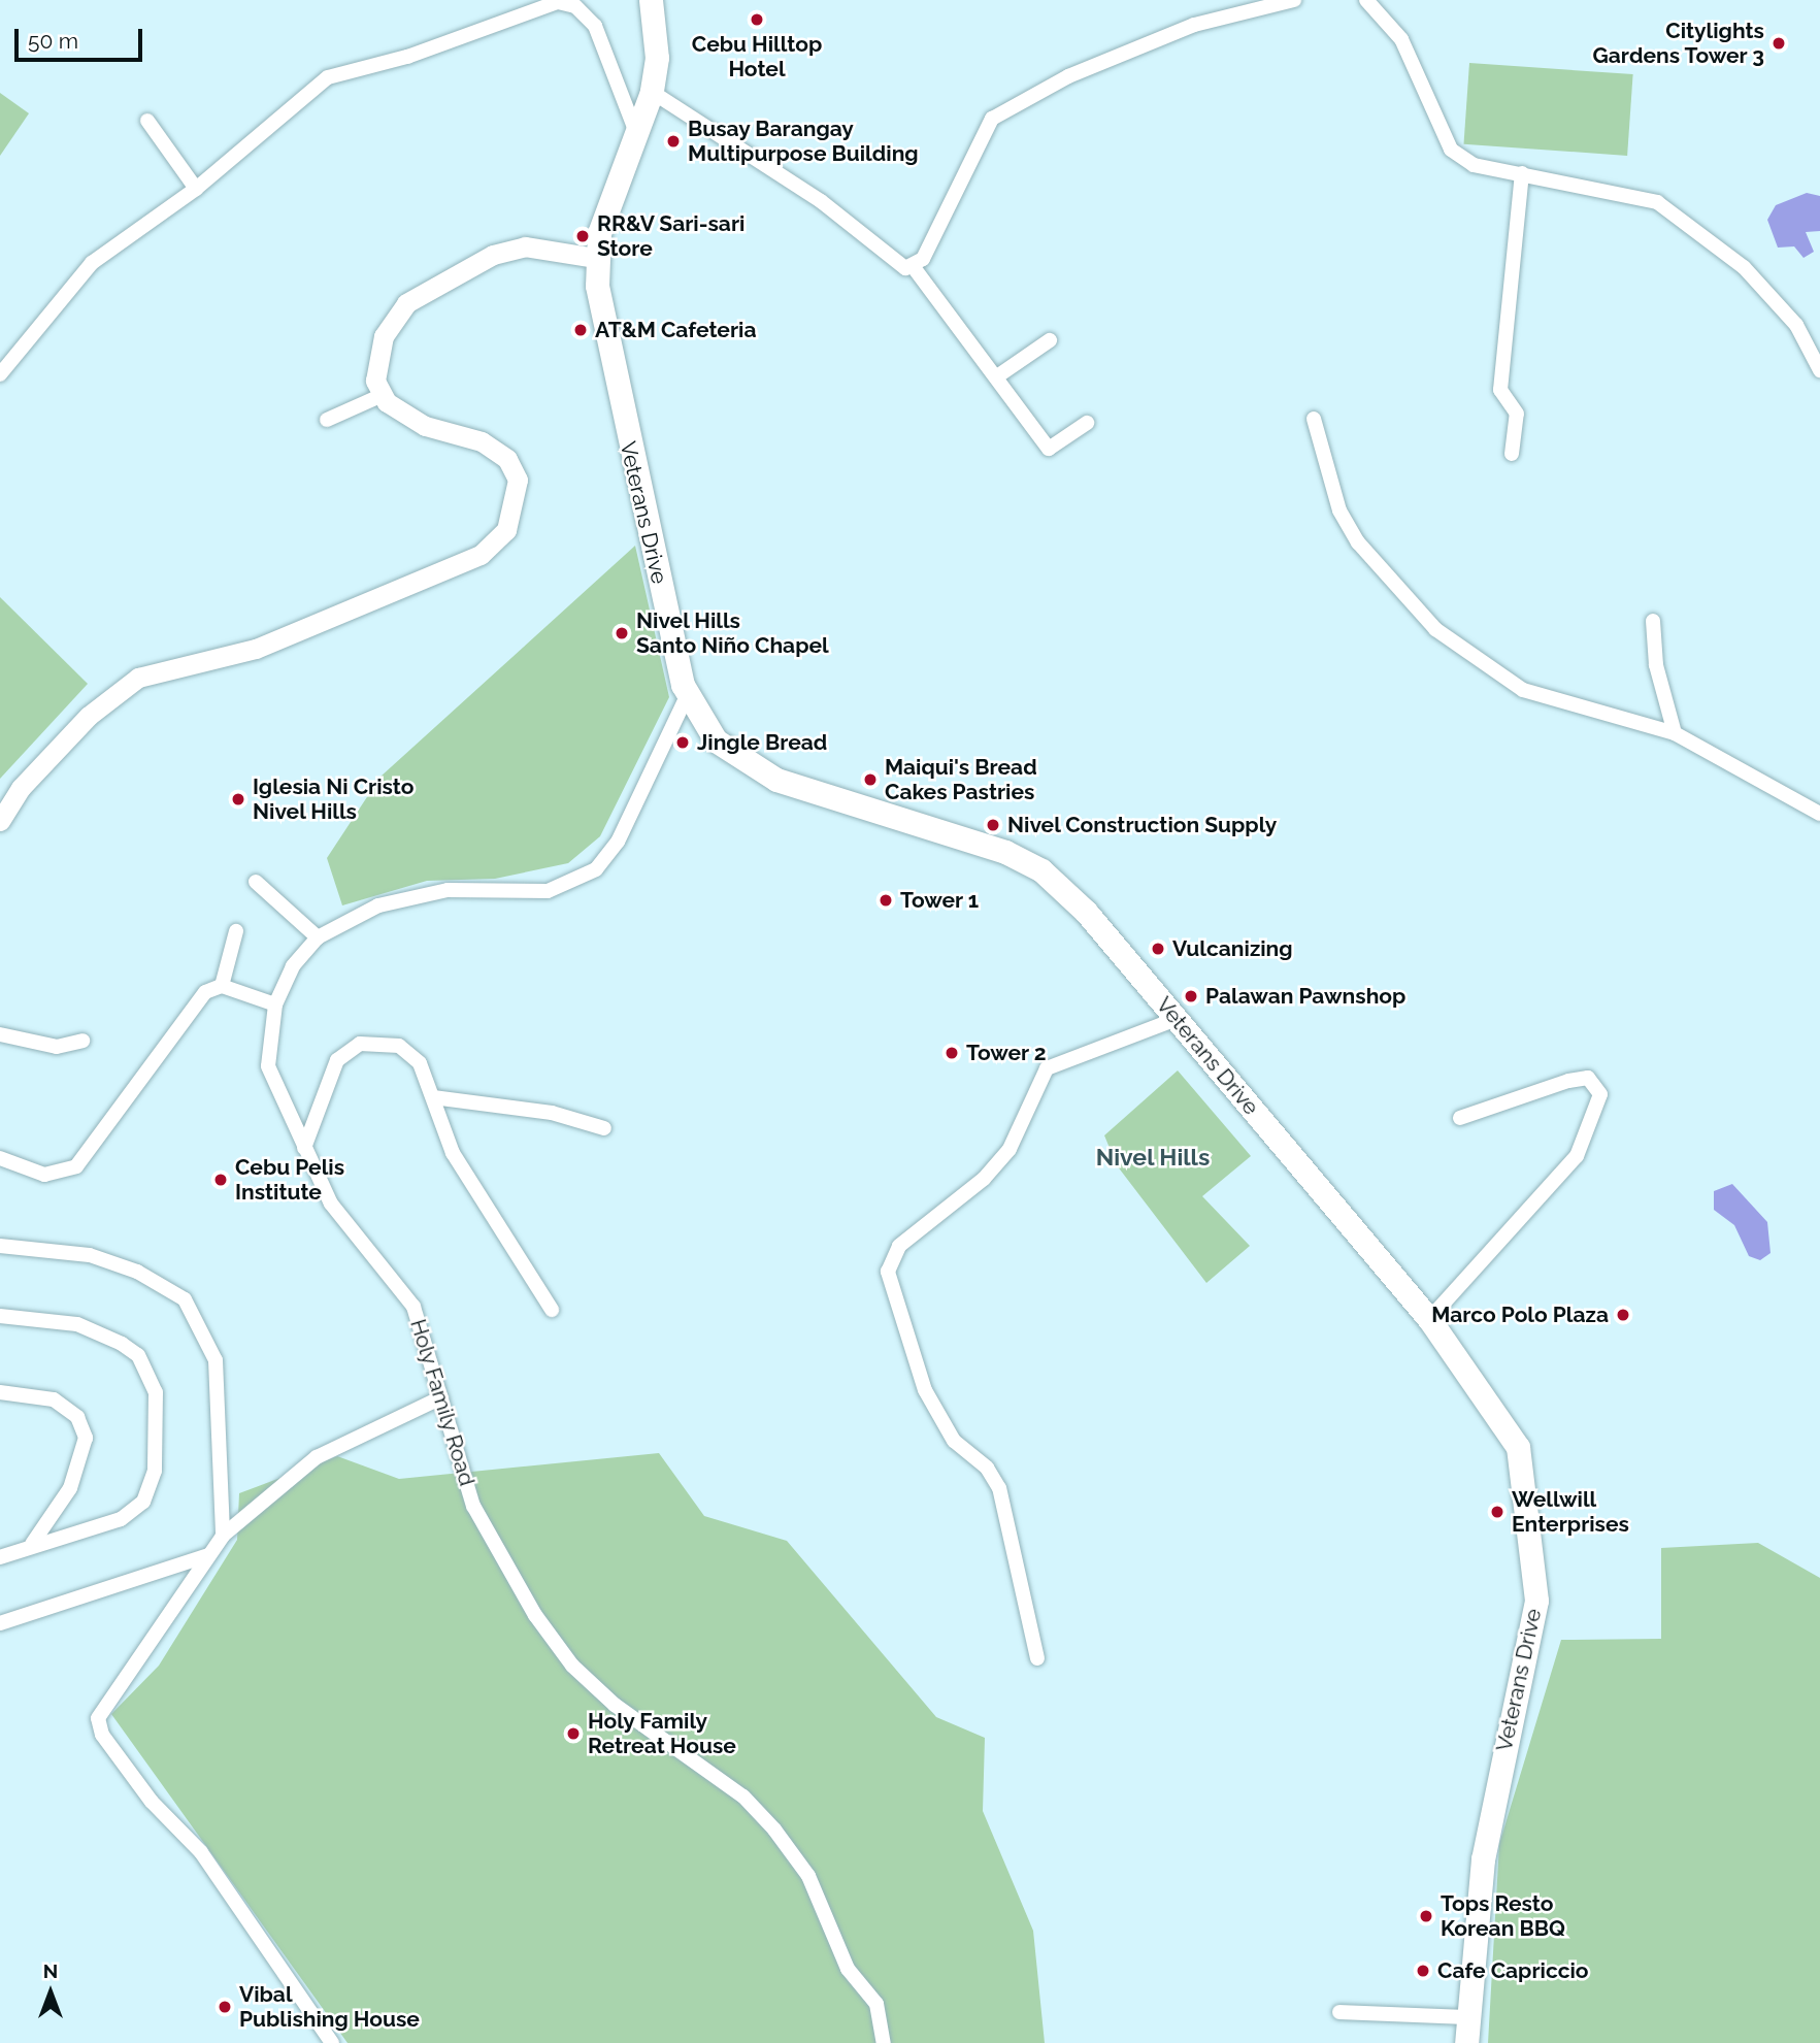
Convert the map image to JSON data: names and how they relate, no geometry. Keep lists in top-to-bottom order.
{
  "streets": {
    "main road": ["Veterans Drive"],
    "street": ["Holy Family Road"]
  },
  "crossings": [
    ["Veterans Drive", "Holy Family Road"]
  ],
  "districts": ["Nivel Hills"],
  "places": [
    "Cebu Hilltop Hotel",
    "Citylights Gardens Tower 3",
    "Busay Barangay Multipurpose Building",
    "RR&V Sari-sari Store",
    "AT&M Cafeteria",
    "Nivel Hills Santo Niño Chapel",
    "Jingle Bread",
    "Maiqui's Bread Cakes Pastries",
    "Iglesia Ni Cristo Nivel Hills",
    "Nivel Construction Supply",
    "Tower 1",
    "Vulcanizing",
    "Palawan Pawnshop",
    "Tower 2",
    "Cebu Pelis Institute",
    "Marco Polo Plaza",
    "Wellwill Enterprises",
    "Holy Family Retreat House",
    "Tops Resto Korean BBQ",
    "Cafe Capriccio",
    "Vibal Publishing House"
  ],
  "scale_bar": "50 m",
  "north": "top"
}
